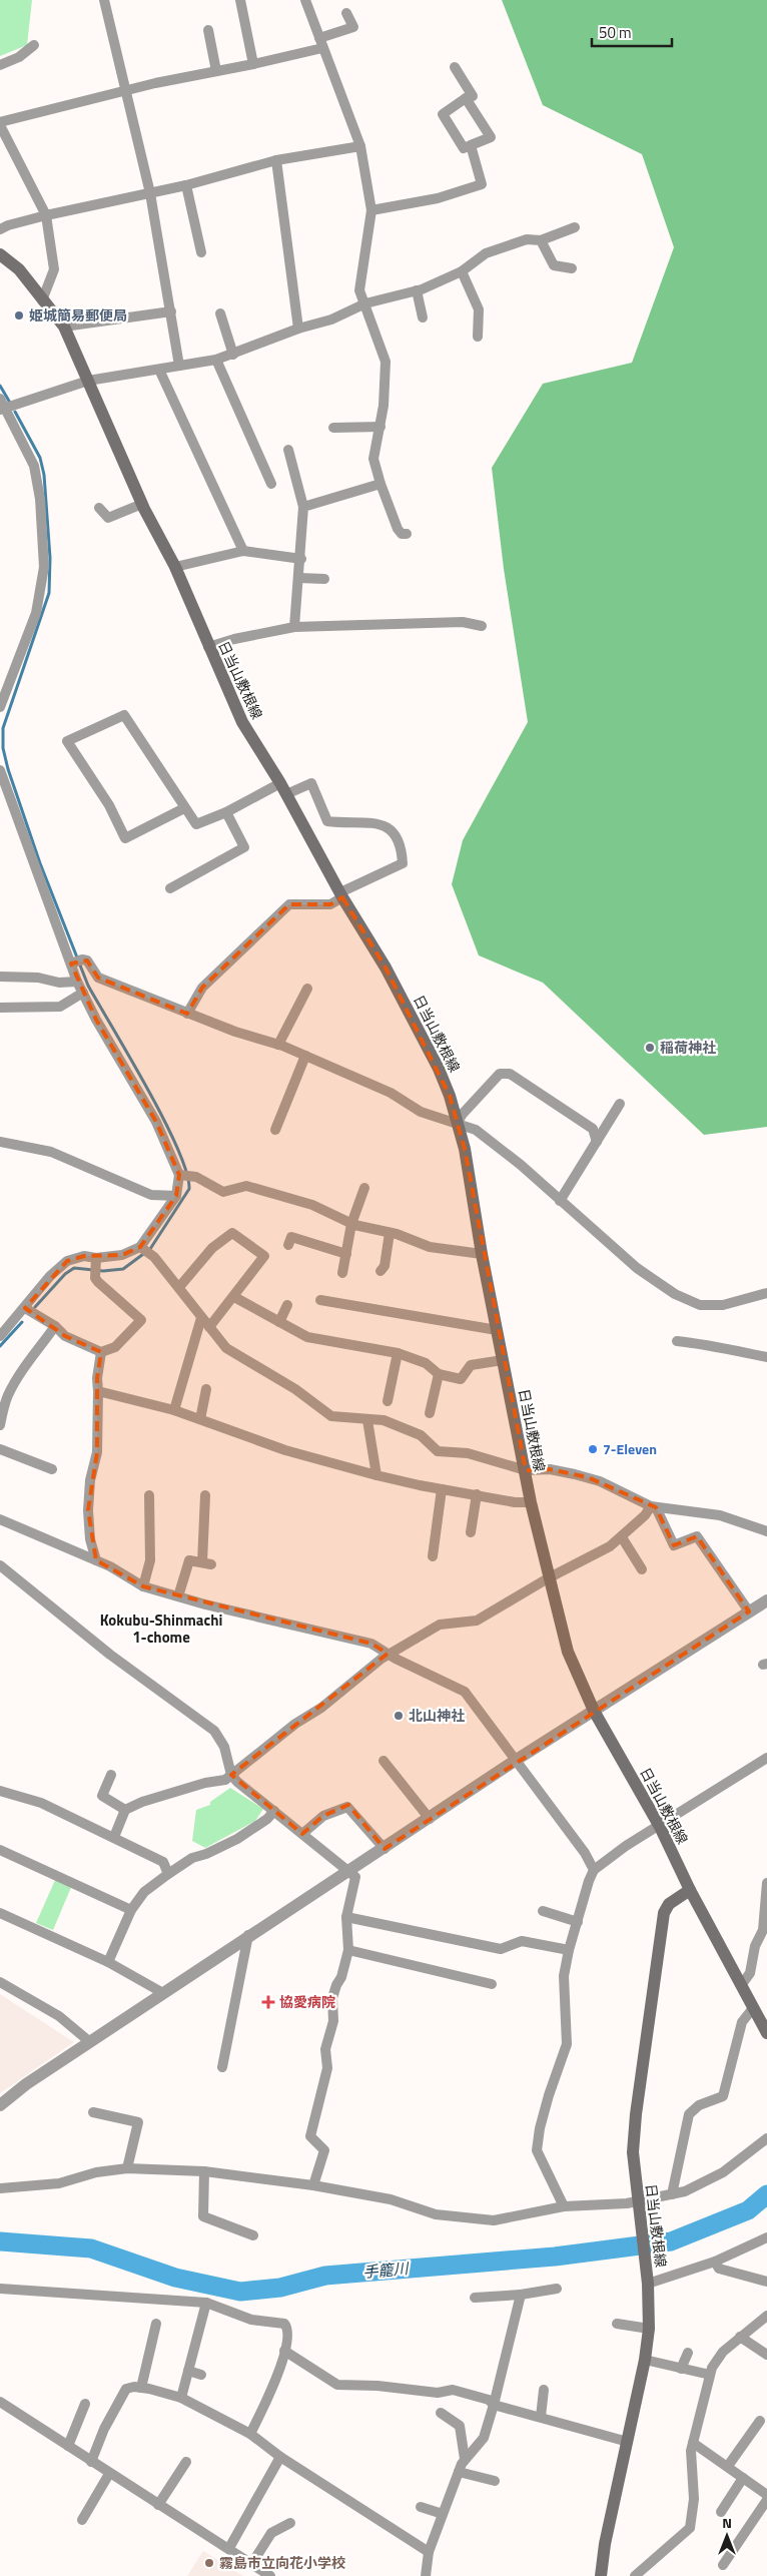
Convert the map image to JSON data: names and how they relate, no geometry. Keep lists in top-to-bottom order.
{
  "streets": {
    "main road": ["日当山敷根線"]
  },
  "districts": ["Kokubu-Shinmachi 1-chome"],
  "water": ["手籠川"],
  "places": {
    "other": [
      "姫城簡易郵便局",
      "稲荷神社",
      "7-Eleven",
      "北山神社",
      "霧島市立向花小学校"
    ],
    "health": ["協愛病院"]
  },
  "scale_bar": "50 m",
  "north": "top"
}
